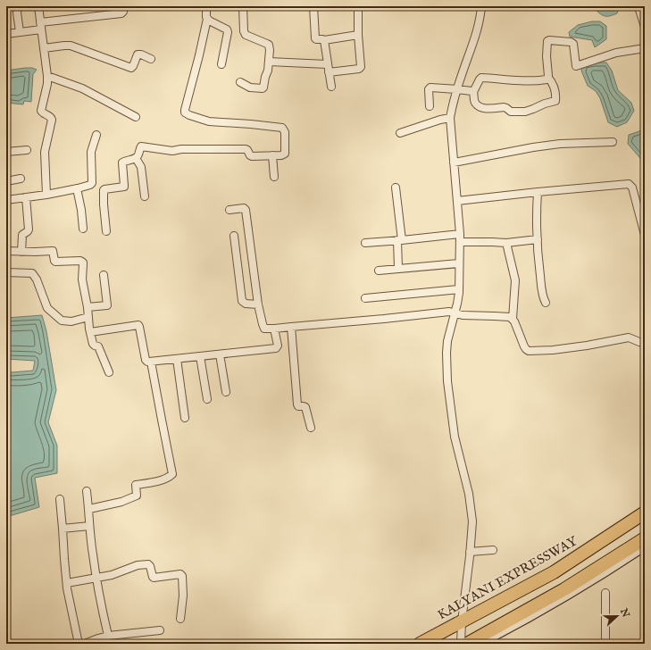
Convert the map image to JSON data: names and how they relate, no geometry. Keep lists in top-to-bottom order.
{
  "streets": {
    "highway": ["KALYANI EXPRESSWAY"]
  },
  "north": "right"
}
